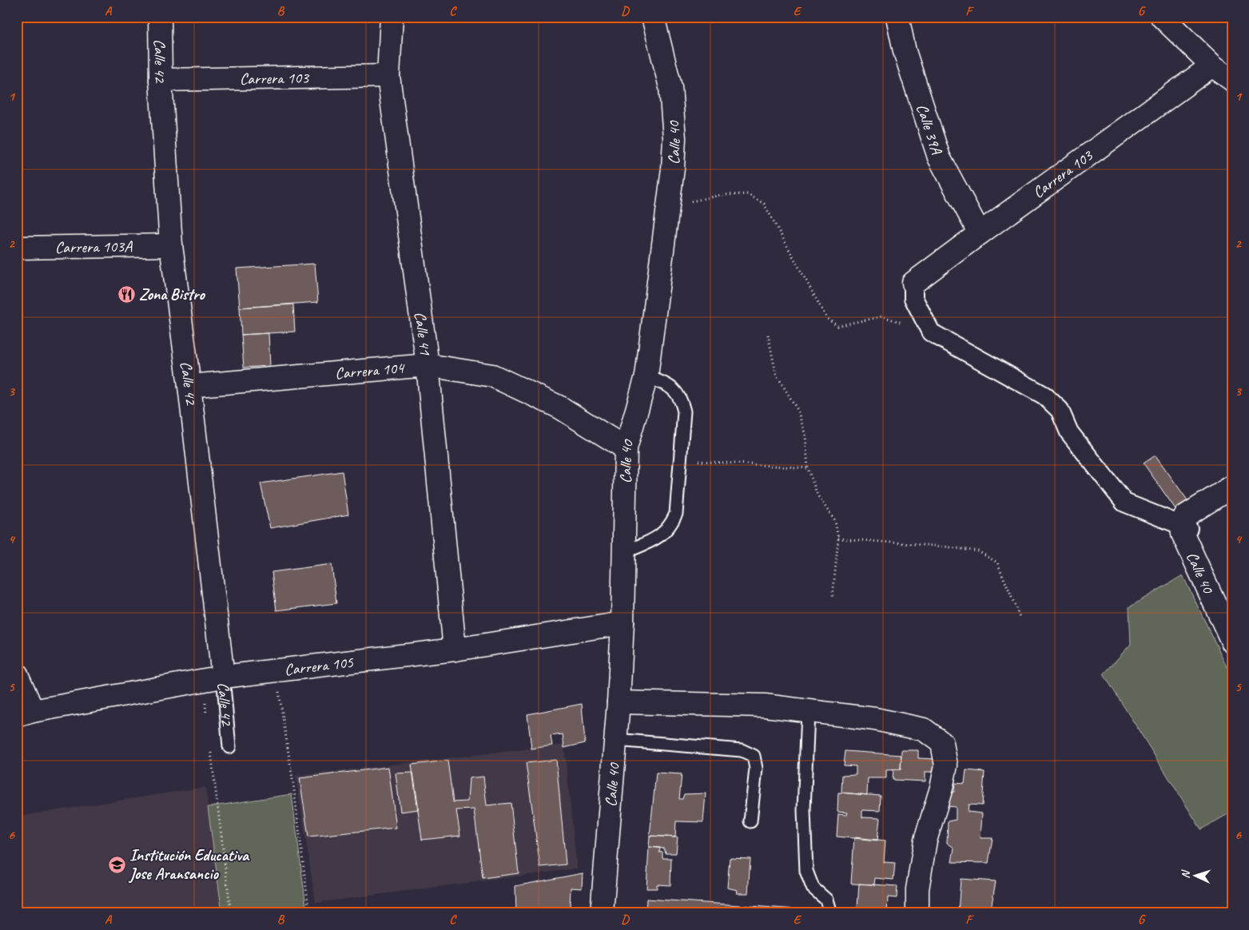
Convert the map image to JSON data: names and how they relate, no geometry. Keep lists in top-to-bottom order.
{
  "streets": {
    "street": [
      "Calle 42",
      "Carrera 103",
      "Calle 39A",
      "Calle 40",
      "Carrera 103A",
      "Calle 41",
      "Carrera 104",
      "Carrera 105"
    ]
  },
  "crossings": [
    ["Calle 42", "Carrera 103"],
    ["Calle 42", "Carrera 103A"],
    ["Calle 42", "Carrera 104"],
    ["Calle 42", "Carrera 105"],
    ["Carrera 103", "Calle 39A"],
    ["Carrera 103", "Calle 41"],
    ["Calle 40", "Carrera 104"],
    ["Calle 40", "Carrera 105"],
    ["Calle 41", "Carrera 104"],
    ["Calle 41", "Carrera 105"]
  ],
  "places": {
    "restaurant": ["Zona Bistro"],
    "school or university": ["Institución Educativa Jose Aransancio"]
  },
  "north": "left",
  "grid": {
    "columns": [
      "A",
      "B",
      "C",
      "D",
      "E",
      "F",
      "G"
    ],
    "rows": [
      "1",
      "2",
      "3",
      "4",
      "5",
      "6"
    ]
  }
}
